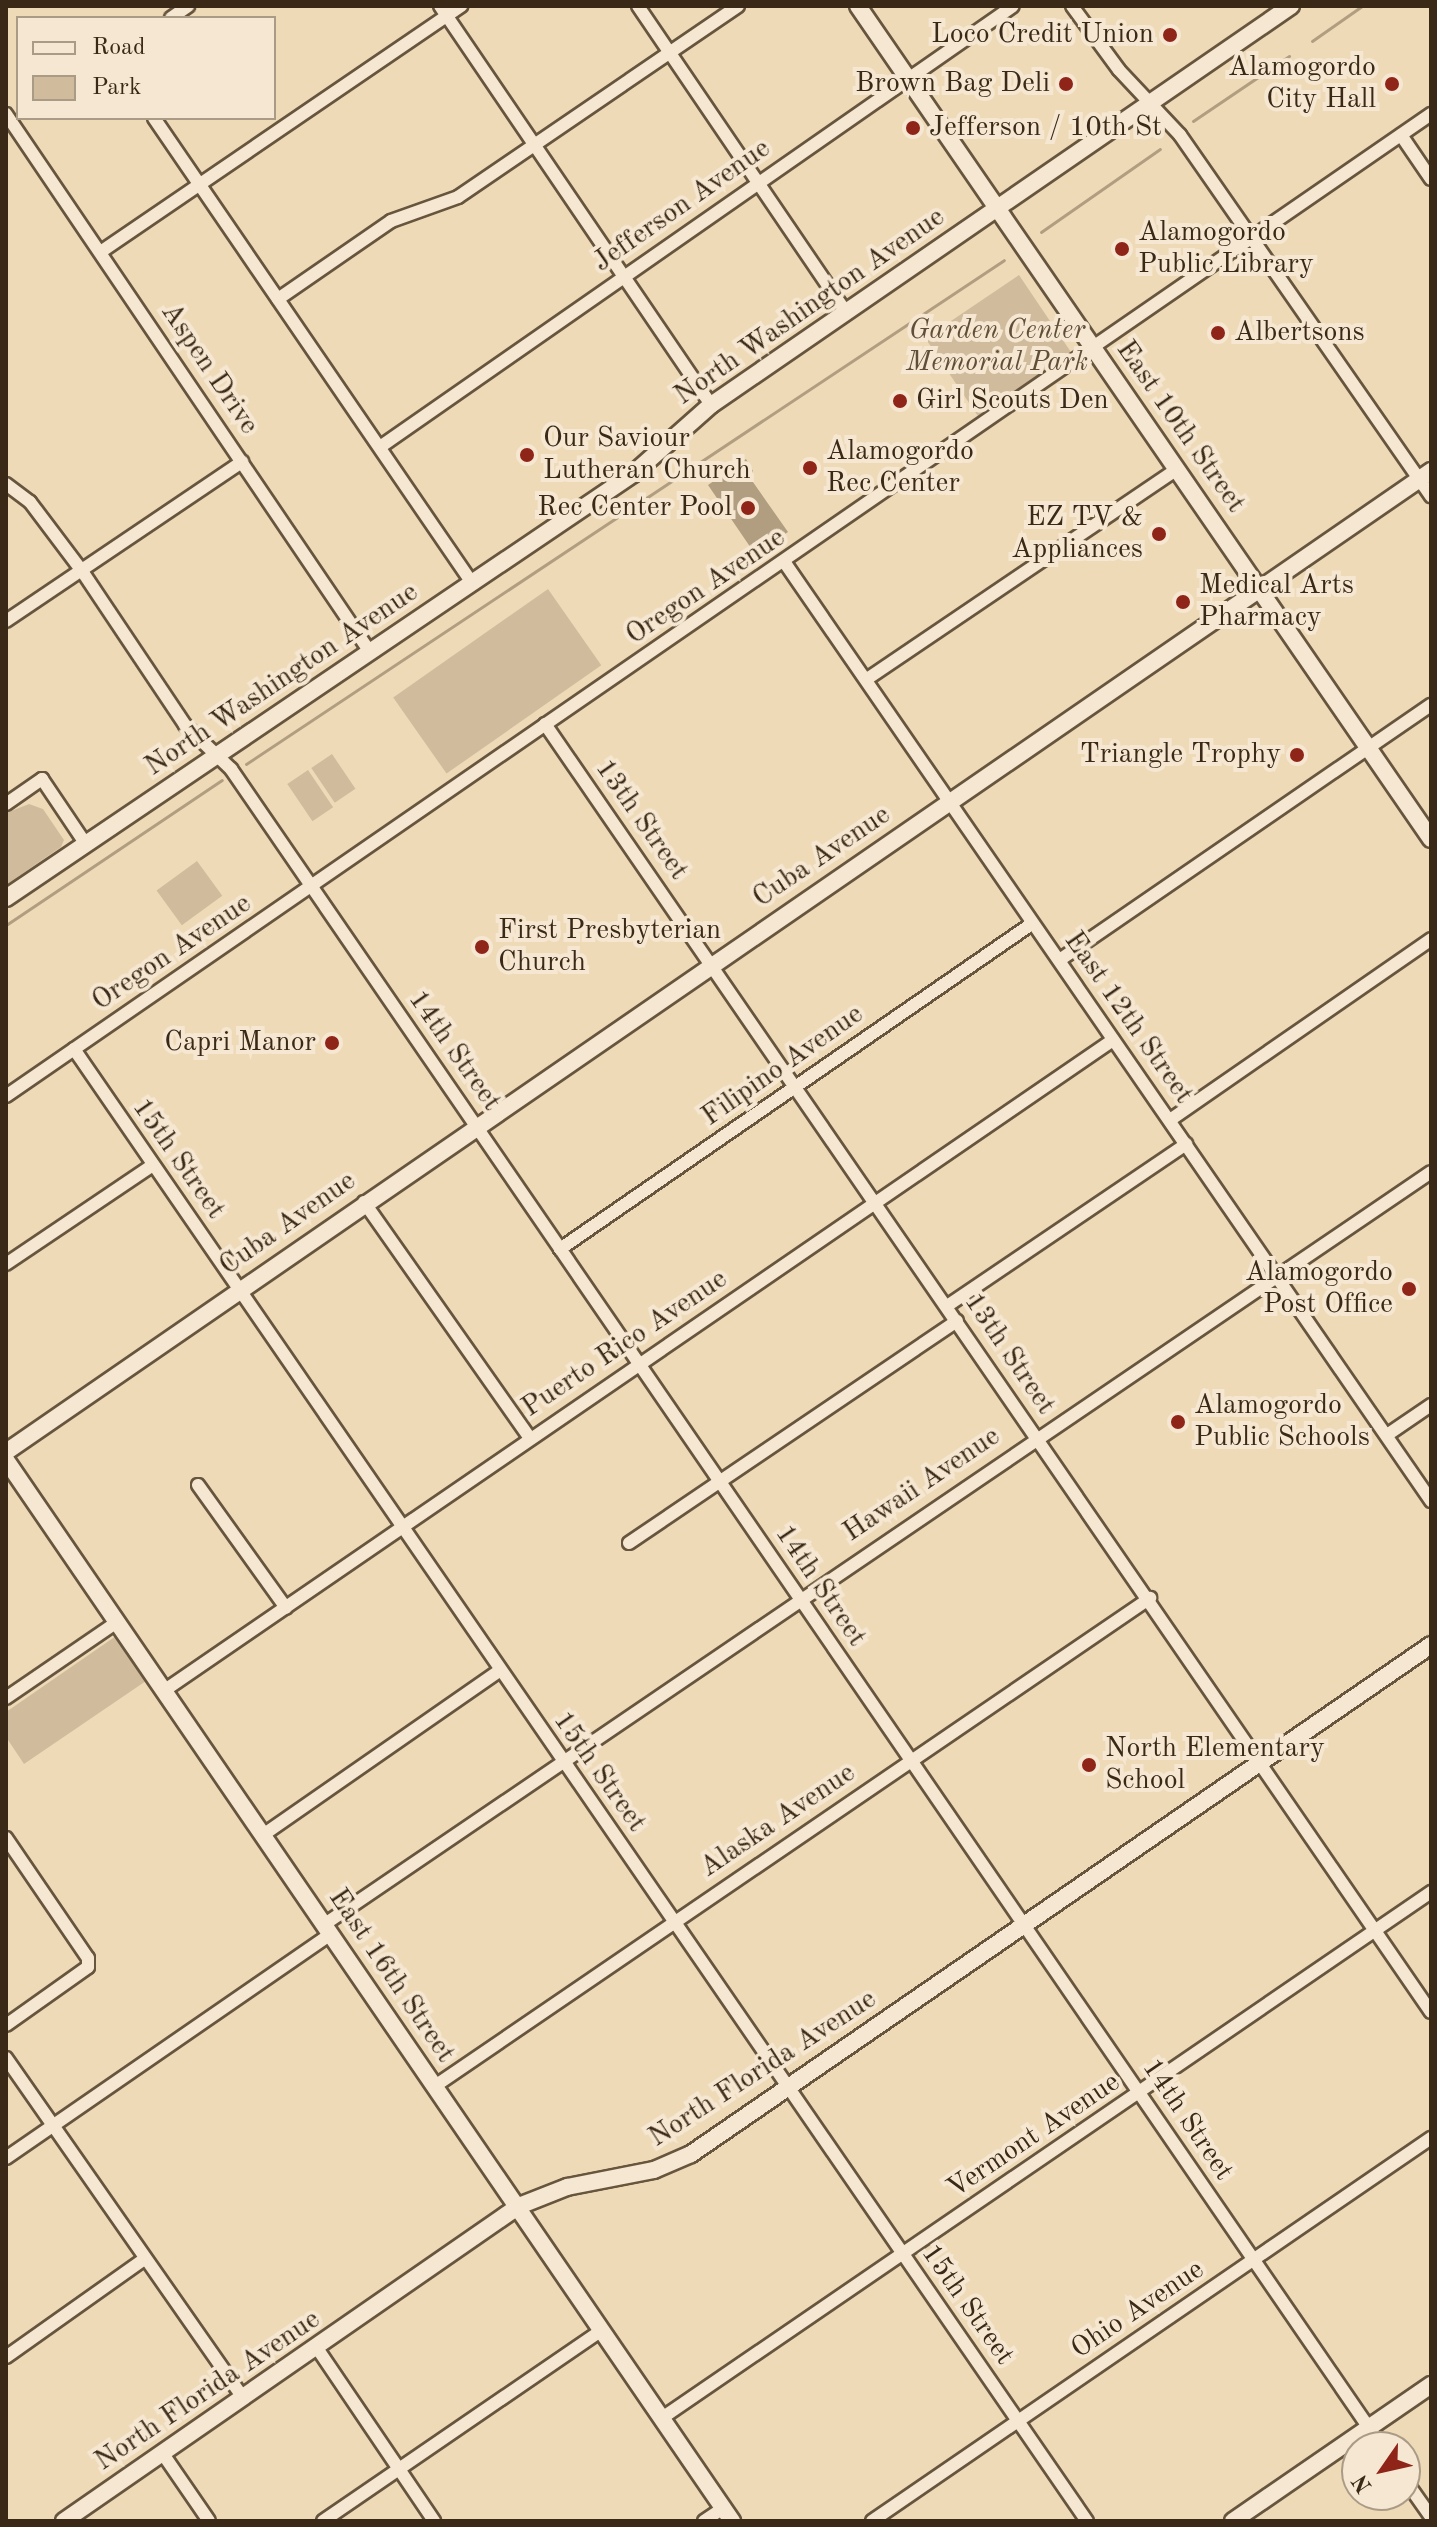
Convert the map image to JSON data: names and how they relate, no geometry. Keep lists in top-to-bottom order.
{
  "streets": {
    "main road": [
      "North Washington Avenue",
      "East 10th Street",
      "Cuba Avenue",
      "East 16th Street",
      "North Florida Avenue"
    ],
    "street": [
      "Jefferson Avenue",
      "Aspen Drive",
      "Oregon Avenue",
      "13th Street",
      "East 12th Street",
      "14th Street",
      "Filipino Avenue",
      "15th Street",
      "Puerto Rico Avenue",
      "Hawaii Avenue",
      "Alaska Avenue",
      "Vermont Avenue",
      "Ohio Avenue"
    ]
  },
  "crossings": [
    ["Jefferson Avenue", "East 10th Street"],
    ["North Washington Avenue", "Aspen Drive"],
    ["North Washington Avenue", "East 10th Street"],
    ["North Washington Avenue", "14th Street"],
    ["East 10th Street", "Oregon Avenue"],
    ["East 10th Street", "Cuba Avenue"],
    ["Oregon Avenue", "13th Street"],
    ["Oregon Avenue", "East 12th Street"],
    ["Oregon Avenue", "14th Street"],
    ["Oregon Avenue", "15th Street"],
    ["13th Street", "Cuba Avenue"],
    ["13th Street", "Filipino Avenue"],
    ["13th Street", "Puerto Rico Avenue"],
    ["13th Street", "Hawaii Avenue"],
    ["13th Street", "Alaska Avenue"],
    ["13th Street", "North Florida Avenue"],
    ["13th Street", "Vermont Avenue"],
    ["Cuba Avenue", "East 12th Street"],
    ["Cuba Avenue", "14th Street"],
    ["Cuba Avenue", "15th Street"],
    ["East 12th Street", "Filipino Avenue"],
    ["East 12th Street", "Puerto Rico Avenue"],
    ["East 12th Street", "Hawaii Avenue"],
    ["14th Street", "Filipino Avenue"],
    ["14th Street", "Puerto Rico Avenue"],
    ["14th Street", "Hawaii Avenue"],
    ["14th Street", "Alaska Avenue"],
    ["14th Street", "North Florida Avenue"],
    ["14th Street", "Vermont Avenue"],
    ["14th Street", "Ohio Avenue"],
    ["15th Street", "Puerto Rico Avenue"],
    ["15th Street", "Hawaii Avenue"],
    ["15th Street", "Alaska Avenue"],
    ["15th Street", "North Florida Avenue"],
    ["15th Street", "Vermont Avenue"],
    ["15th Street", "Ohio Avenue"],
    ["Puerto Rico Avenue", "East 16th Street"],
    ["Hawaii Avenue", "East 16th Street"],
    ["Alaska Avenue", "East 16th Street"],
    ["East 16th Street", "North Florida Avenue"],
    ["East 16th Street", "Vermont Avenue"]
  ],
  "parks": ["Garden Center Memorial Park"],
  "places": [
    "Loco Credit Union",
    "Brown Bag Deli",
    "Alamogordo City Hall",
    "Jefferson / 10th St",
    "Alamogordo Public Library",
    "Albertsons",
    "Girl Scouts Den",
    "Our Saviour Lutheran Church",
    "Alamogordo Rec Center",
    "Rec Center Pool",
    "EZ TV & Appliances",
    "Medical Arts Pharmacy",
    "Triangle Trophy",
    "First Presbyterian Church",
    "Capri Manor",
    "Alamogordo Post Office",
    "Alamogordo Public Schools",
    "North Elementary School"
  ],
  "legend": ["Road", "Park"],
  "north": "bottom left"
}
